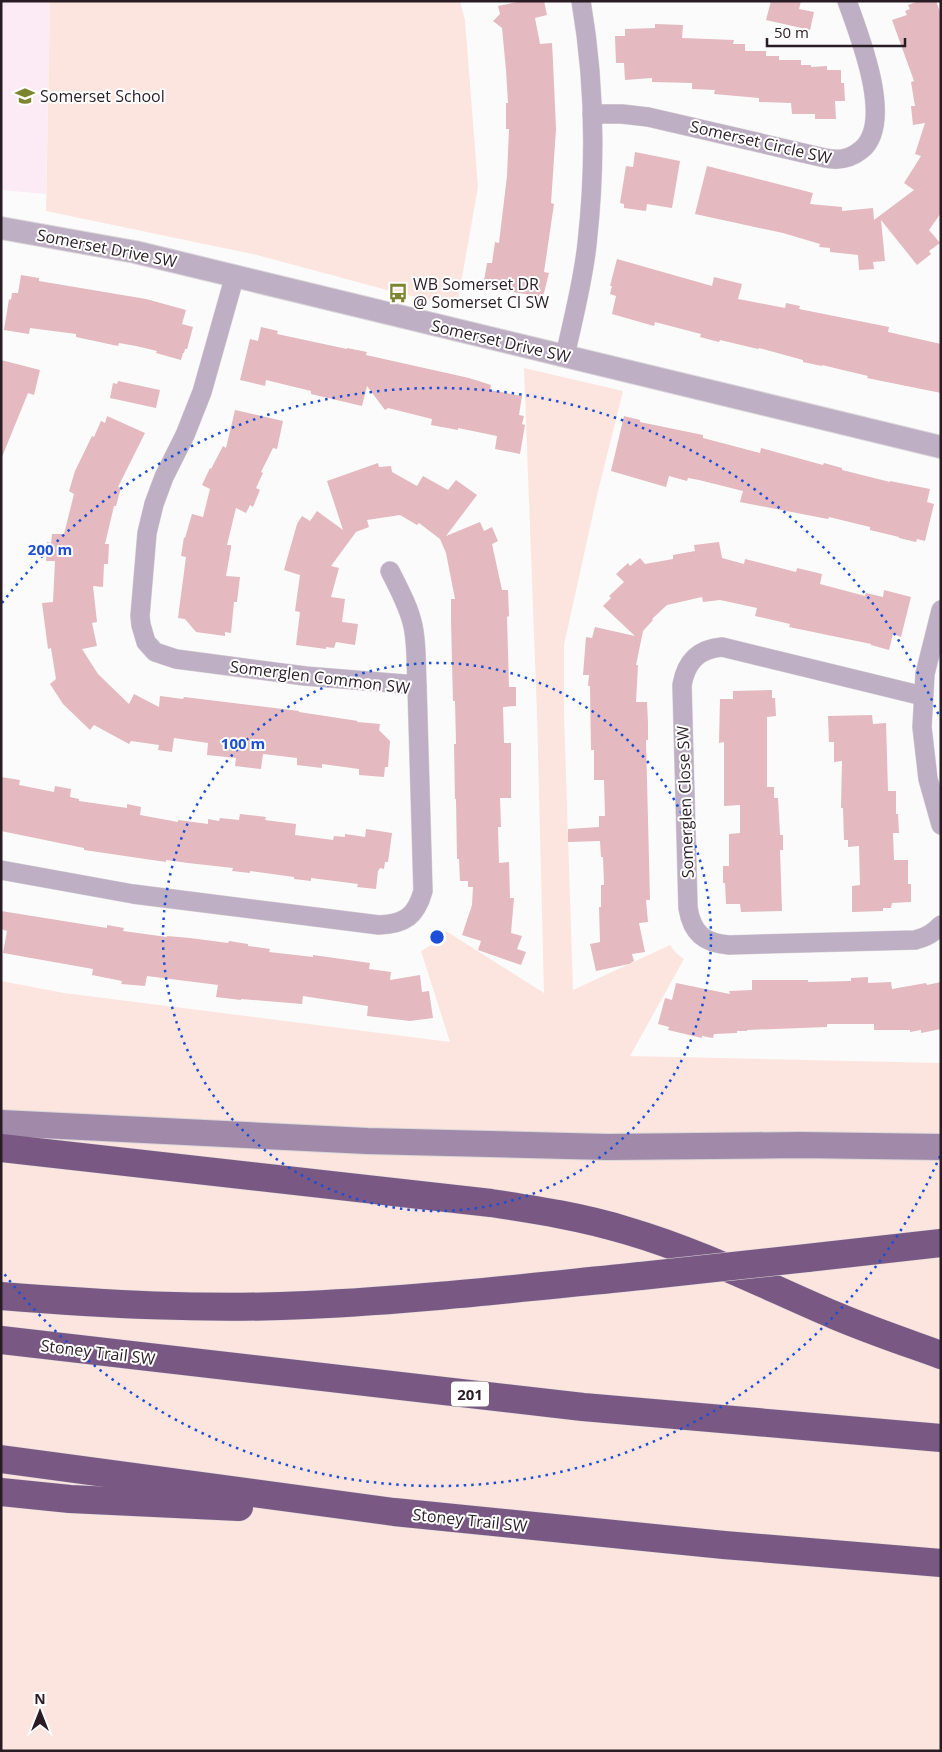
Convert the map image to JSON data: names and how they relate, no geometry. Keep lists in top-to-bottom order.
{
  "streets": {
    "highway": ["Stoney Trail SW", "201"],
    "street": [
      "Somerset Circle SW",
      "Somerset Drive SW",
      "Somerglen Common SW",
      "Somerglen Close SW"
    ]
  },
  "crossings": [
    ["Somerset Drive SW", "Somerglen Common SW"]
  ],
  "places": {
    "school or university": ["Somerset School"],
    "bus stop": ["WB Somerset DR @ Somerset CI SW"]
  },
  "scale_bar": "50 m",
  "north": "top",
  "rings": ["200 m", "100 m"]
}
